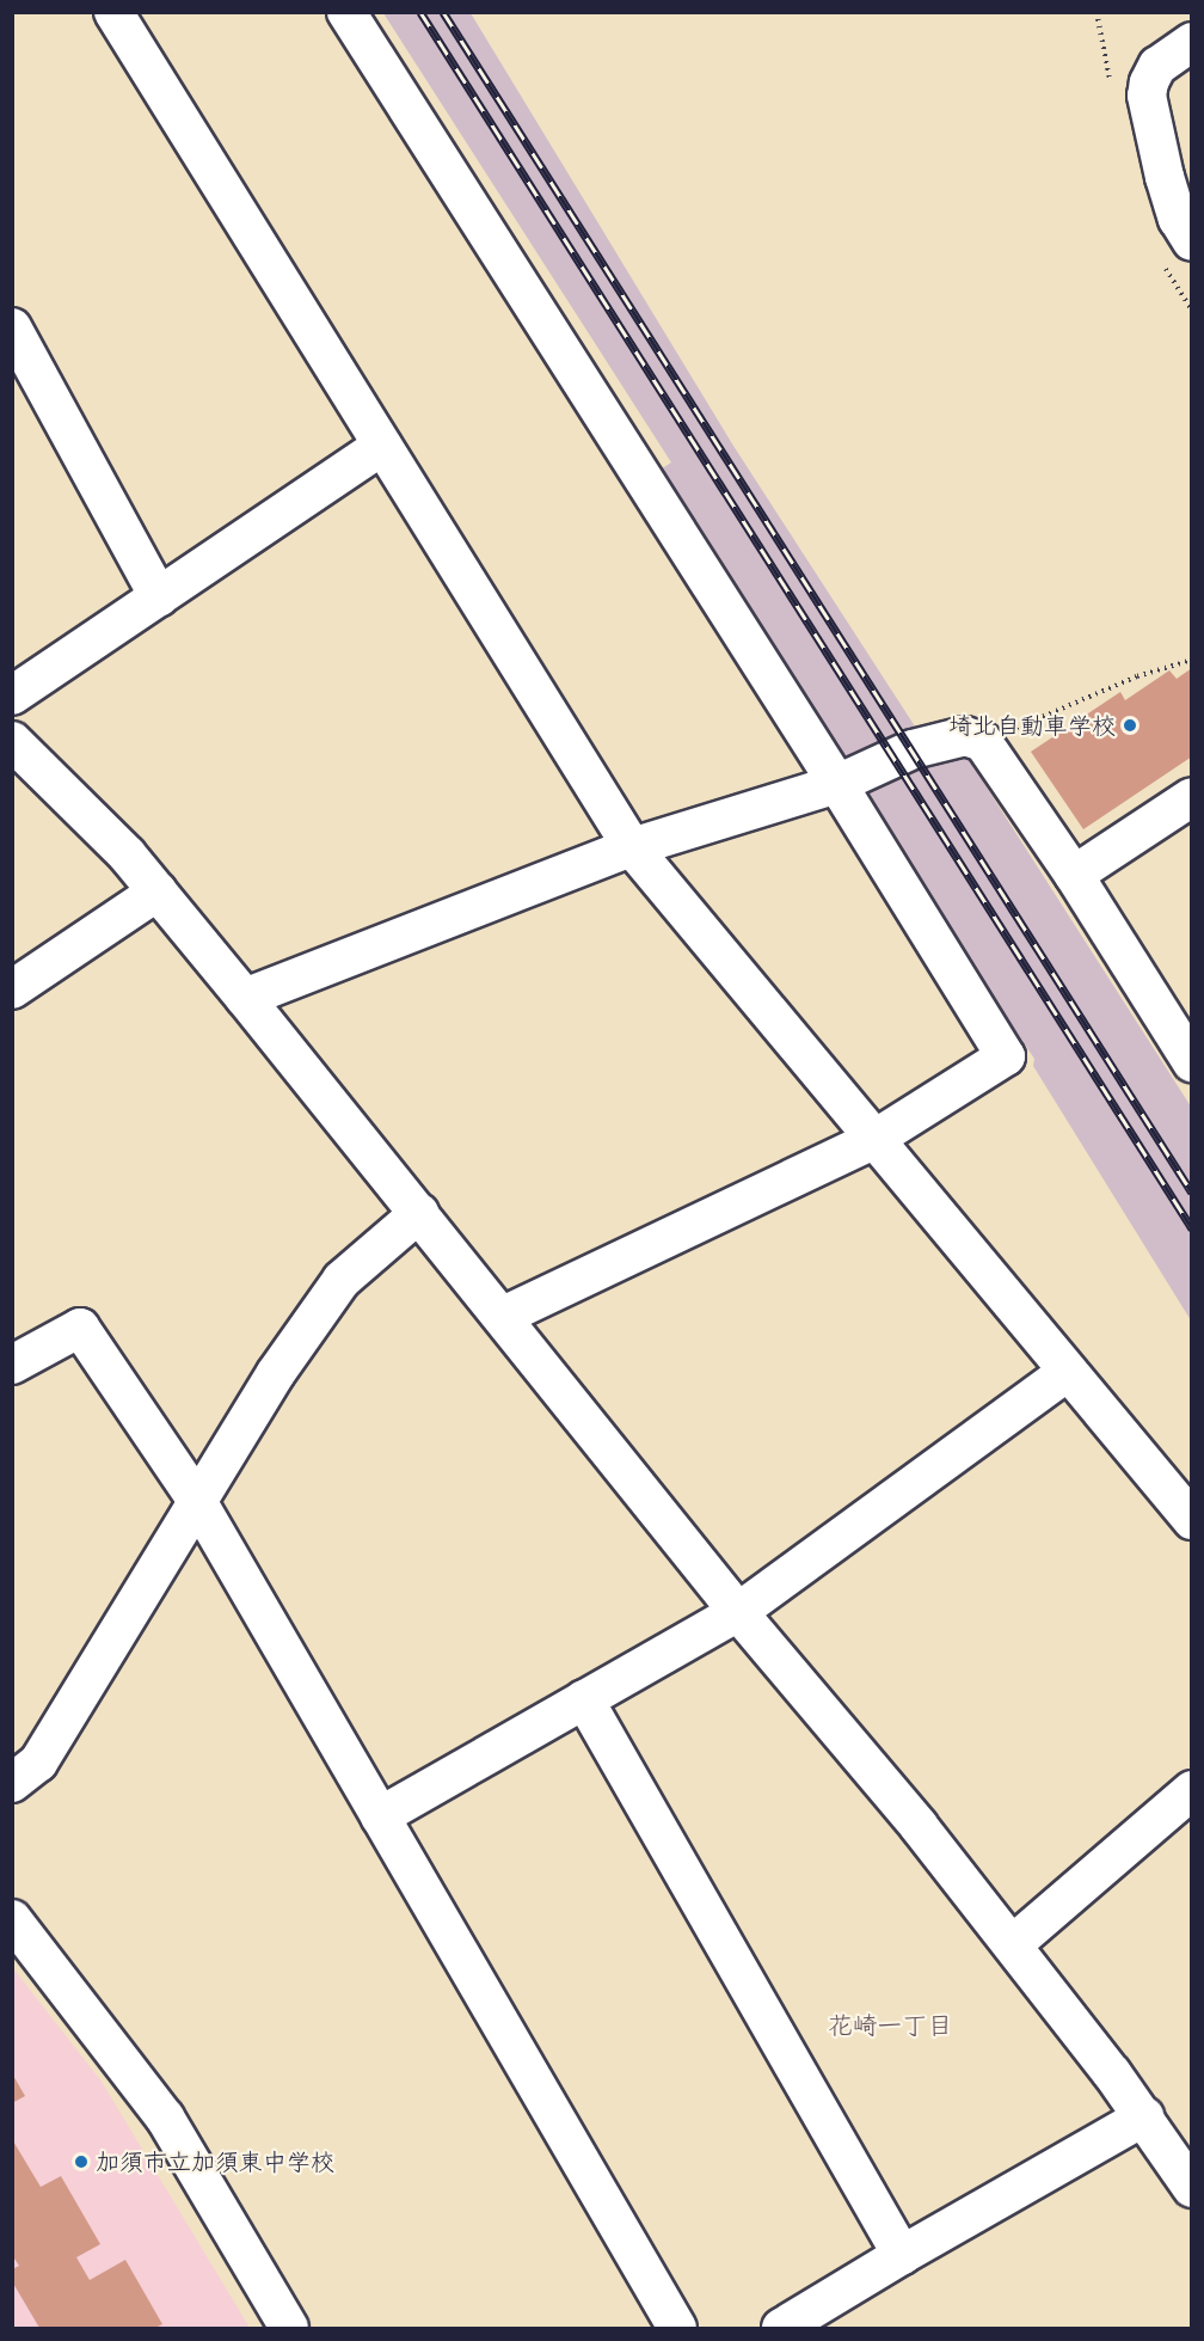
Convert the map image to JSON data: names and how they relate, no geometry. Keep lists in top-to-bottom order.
{
  "districts": ["花崎一丁目"],
  "places": ["埼北自動車学校", "加須市立加須東中学校"]
}
